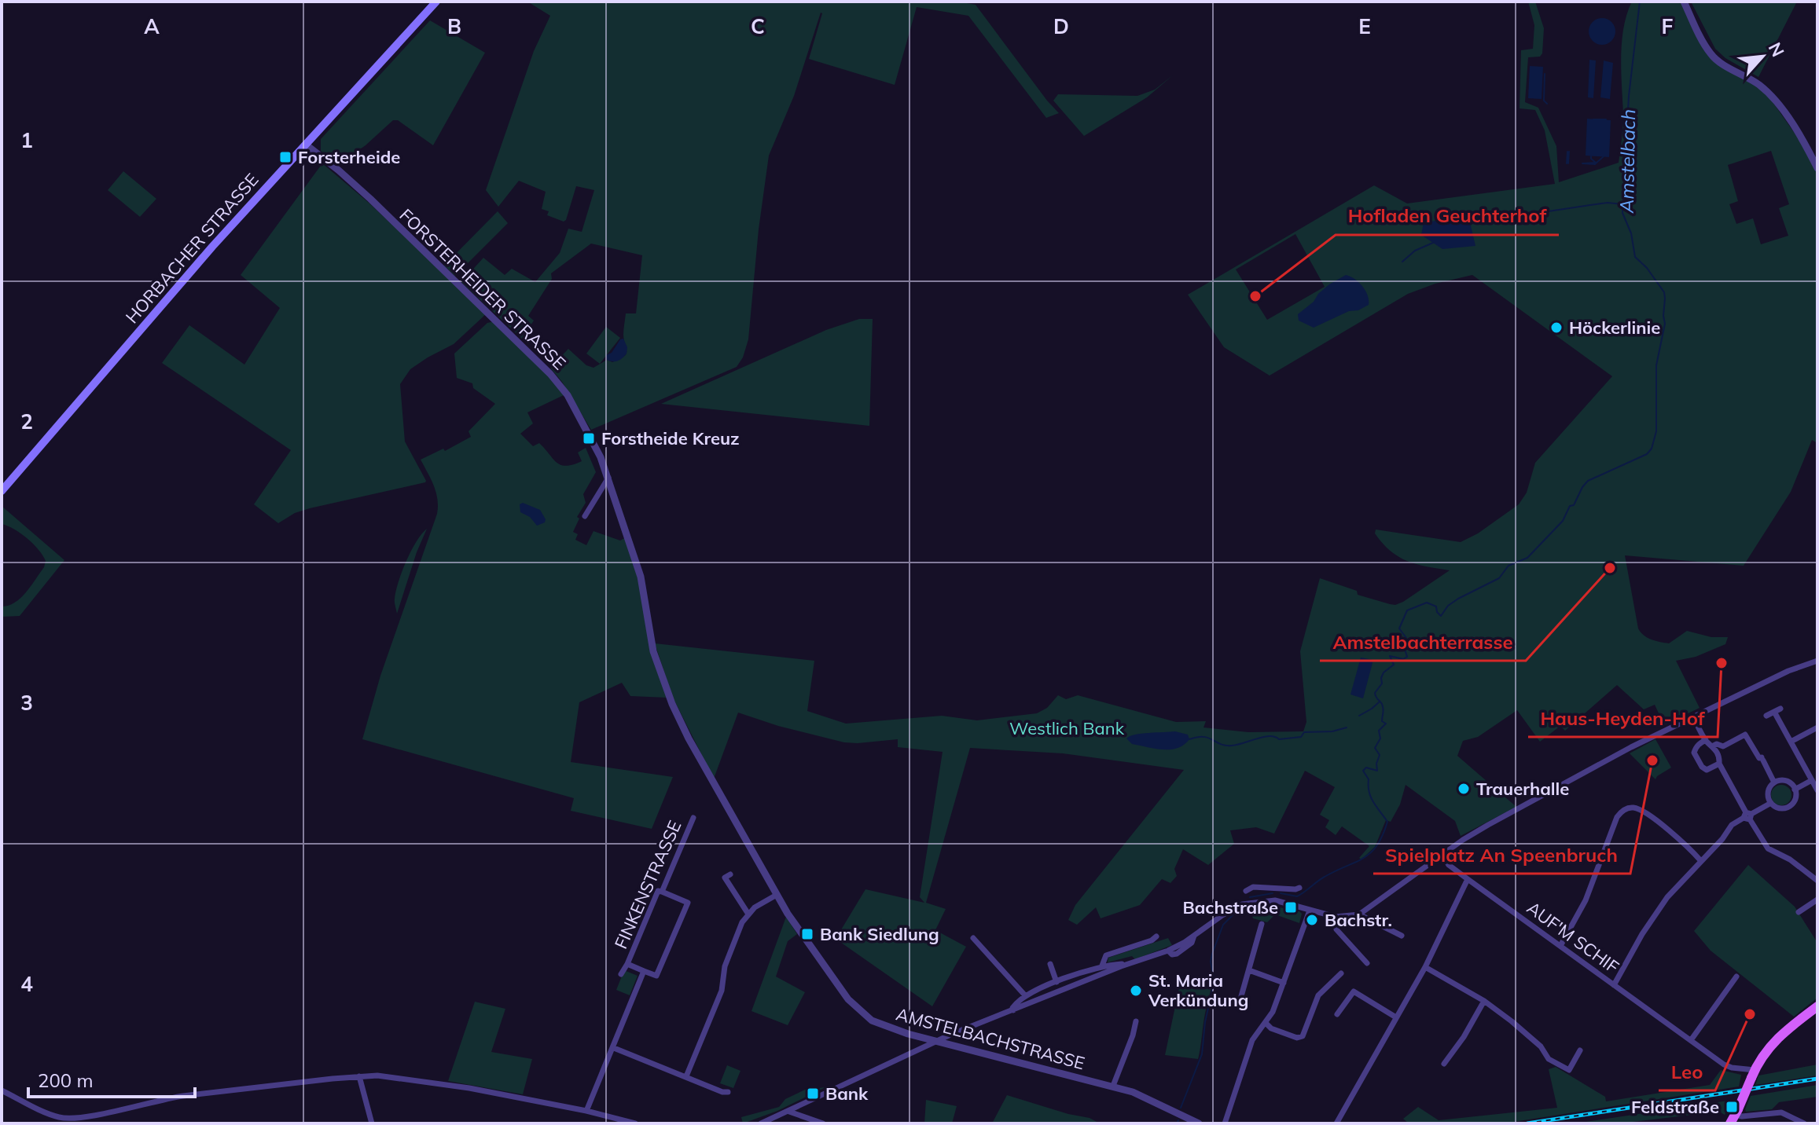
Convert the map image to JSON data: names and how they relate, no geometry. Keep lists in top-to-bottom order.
{
  "streets": {
    "main road": ["HORBACHER STRASSE"],
    "street": [
      "FORSTERHEIDER STRASSE",
      "FINKENSTRASSE",
      "AUF'M SCHIF",
      "AMSTELBACHSTRASSE"
    ]
  },
  "crossings": [
    ["HORBACHER STRASSE", "FORSTERHEIDER STRASSE"],
    ["FORSTERHEIDER STRASSE", "AMSTELBACHSTRASSE"]
  ],
  "water": ["Amstelbach"],
  "parks": ["Westlich Bank"],
  "places": {
    "transit": [
      "Forsterheide",
      "Forstheide Kreuz",
      "Bachstraße",
      "Bank Siedlung",
      "Bank",
      "Feldstraße"
    ],
    "other": [
      "Hofladen Geuchterhof",
      "Höckerlinie",
      "Amstelbachterrasse",
      "Haus-Heyden-Hof",
      "Spielplatz An Speenbruch",
      "Trauerhalle",
      "Bachstr.",
      "St. Maria Verkündung",
      "Leo"
    ]
  },
  "scale_bar": "200 m",
  "north": "top right",
  "grid": {
    "columns": [
      "A",
      "B",
      "C",
      "D",
      "E",
      "F"
    ],
    "rows": [
      "1",
      "2",
      "3",
      "4"
    ]
  }
}
